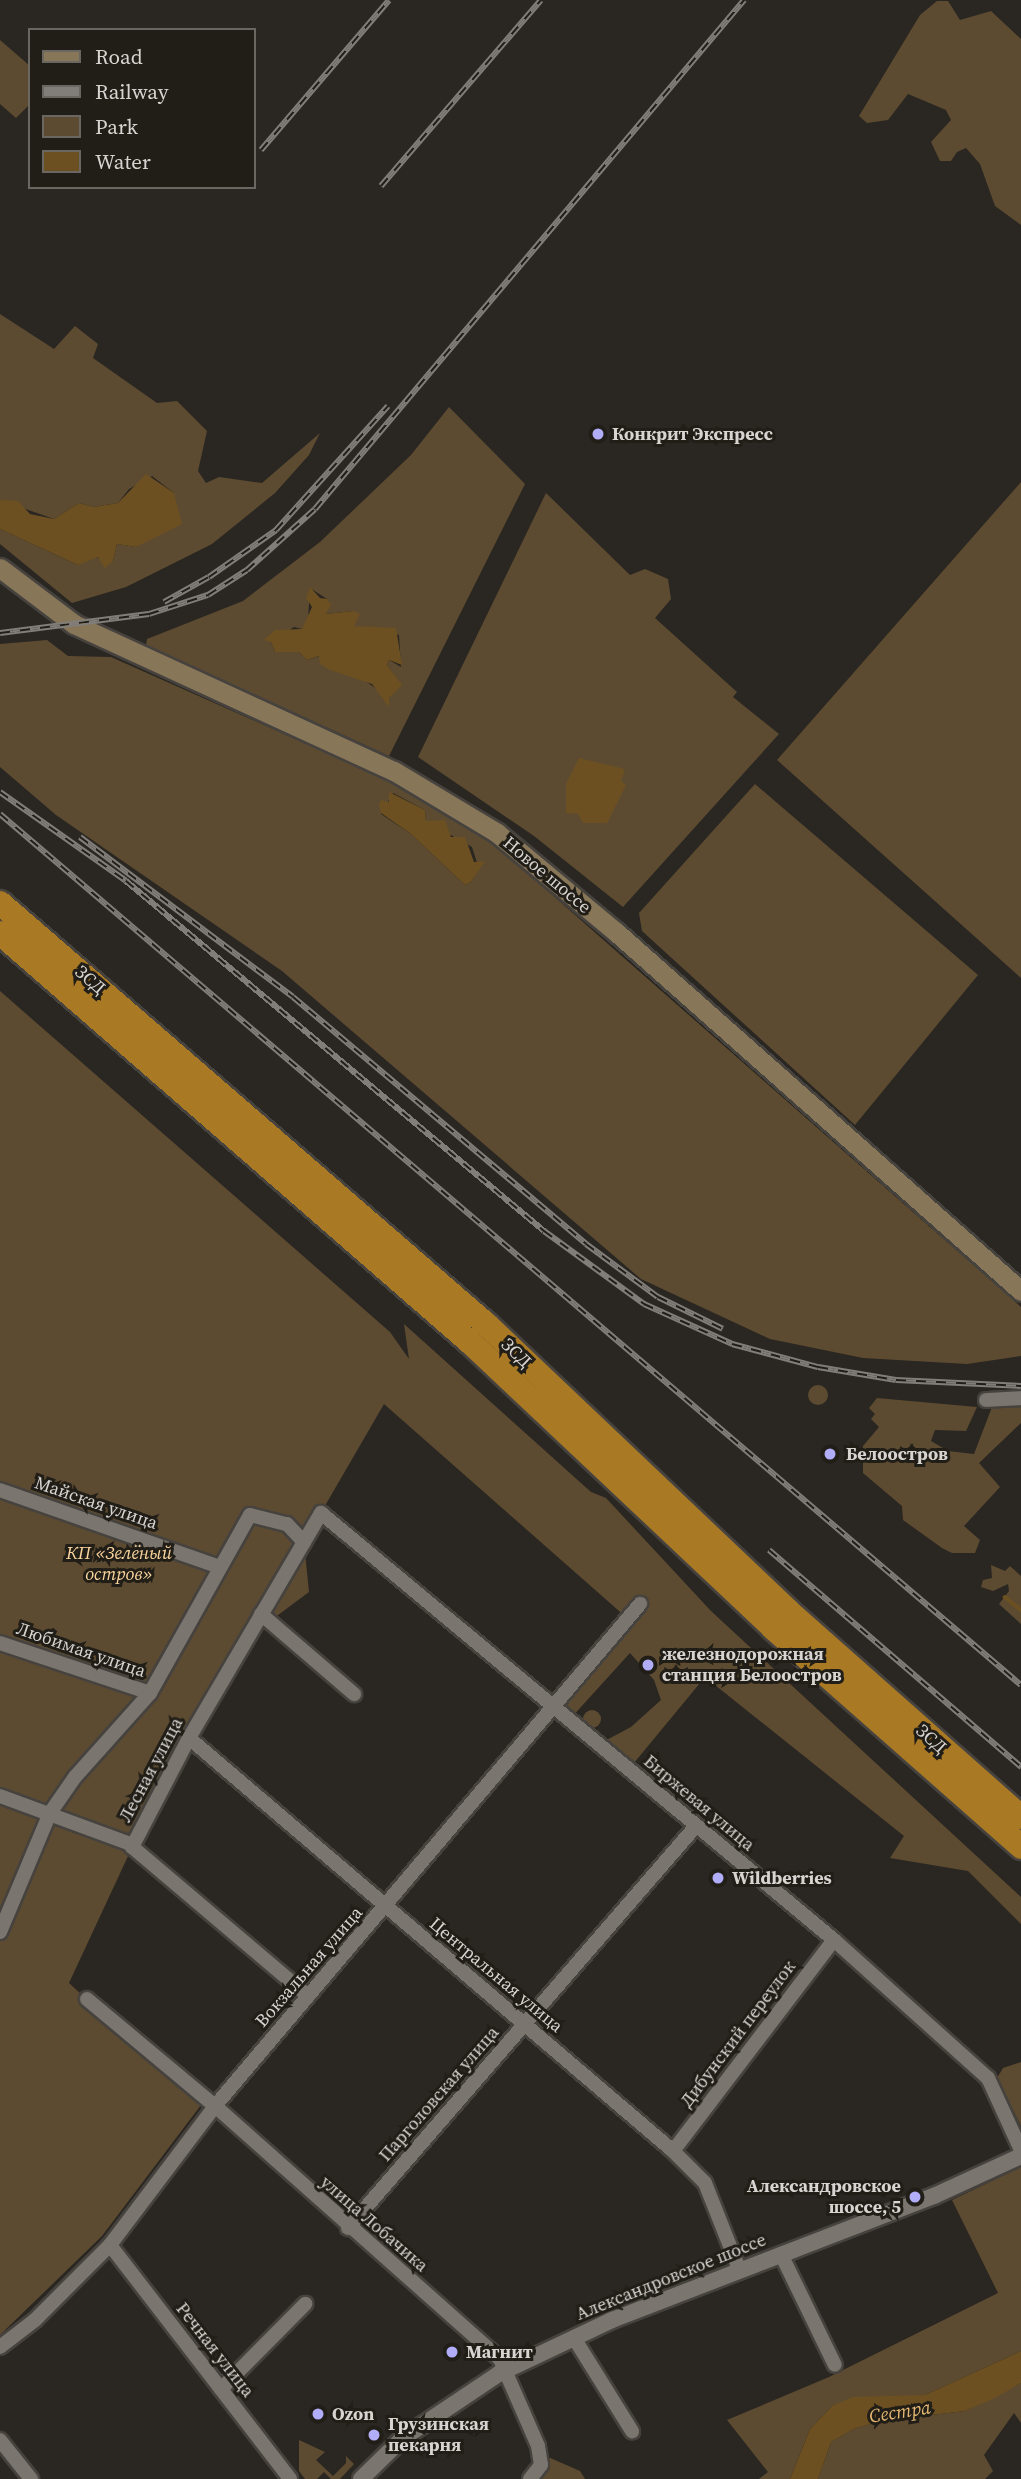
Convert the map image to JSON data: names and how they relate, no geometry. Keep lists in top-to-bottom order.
{
  "streets": {
    "highway": ["ЗСД"],
    "main road": ["Новое шоссе"],
    "street": [
      "Майская улица",
      "Любимая улица",
      "Лесная улица",
      "Биржевая улица",
      "Вокзальная улица",
      "Центральная улица",
      "Дибунский переулок",
      "Парголовская улица",
      "улица Лобачика",
      "Александровское шоссе",
      "Речная улица"
    ]
  },
  "crossings": [
    ["Лесная улица", "Биржевая улица"],
    ["Лесная улица", "Вокзальная улица"],
    ["Лесная улица", "Центральная улица"],
    ["Биржевая улица", "Вокзальная улица"],
    ["Биржевая улица", "Дибунский переулок"],
    ["Биржевая улица", "Парголовская улица"],
    ["Вокзальная улица", "Центральная улица"],
    ["Вокзальная улица", "улица Лобачика"],
    ["Вокзальная улица", "Речная улица"],
    ["Центральная улица", "Дибунский переулок"],
    ["Центральная улица", "Парголовская улица"],
    ["Центральная улица", "Александровское шоссе"],
    ["Парголовская улица", "улица Лобачика"],
    ["улица Лобачика", "Александровское шоссе"]
  ],
  "water": ["Сестра"],
  "parks": ["КП «Зелёный остров»"],
  "places": [
    "Конкрит Экспресс",
    "Белоостров",
    "железнодорожная станция Белоостров",
    "Wildberries",
    "Александровское шоссе, 5",
    "Магнит",
    "Ozon",
    "Грузинская пекарня"
  ],
  "legend": [
    "Road",
    "Railway",
    "Park",
    "Water"
  ]
}
